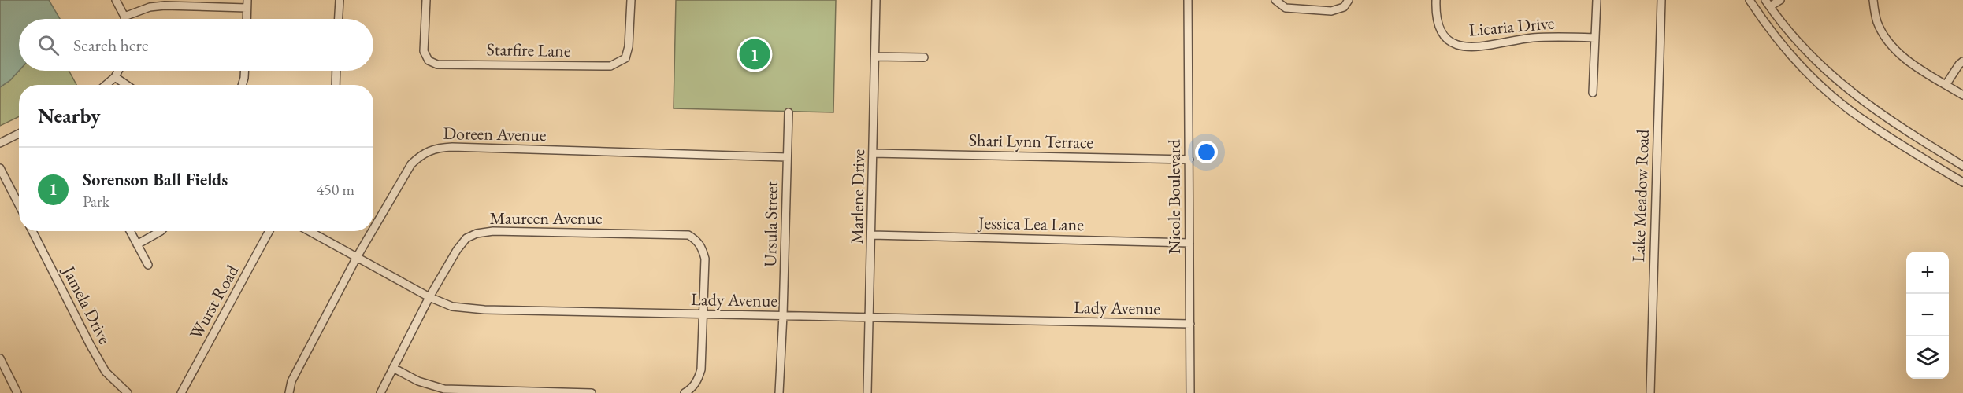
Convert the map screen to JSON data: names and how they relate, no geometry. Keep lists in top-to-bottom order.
{
  "streets": {
    "street": [
      "Licaria Drive",
      "Starfire Lane",
      "Doreen Avenue",
      "Shari Lynn Terrace",
      "Lake Meadow Road",
      "Marlene Drive",
      "Nicole Boulevard",
      "Maureen Avenue",
      "Jessica Lea Lane",
      "Ursula Street",
      "Lady Avenue",
      "Wurst Road",
      "Jamela Drive"
    ]
  },
  "crossings": [
    ["Doreen Avenue", "Ursula Street"],
    ["Doreen Avenue", "Lady Avenue"],
    ["Shari Lynn Terrace", "Marlene Drive"],
    ["Shari Lynn Terrace", "Nicole Boulevard"],
    ["Marlene Drive", "Jessica Lea Lane"],
    ["Marlene Drive", "Lady Avenue"],
    ["Nicole Boulevard", "Jessica Lea Lane"],
    ["Nicole Boulevard", "Lady Avenue"],
    ["Maureen Avenue", "Lady Avenue"],
    ["Ursula Street", "Lady Avenue"]
  ],
  "page": {
    "search": "Search here",
    "pins": "1",
    "heading": "Nearby",
    "list": [
      {
        "mark": "1",
        "name": "Sorenson Ball Fields",
        "note": "Park",
        "value": "450 m"
      }
    ],
    "map_buttons": ["+", "−"]
  }
}
